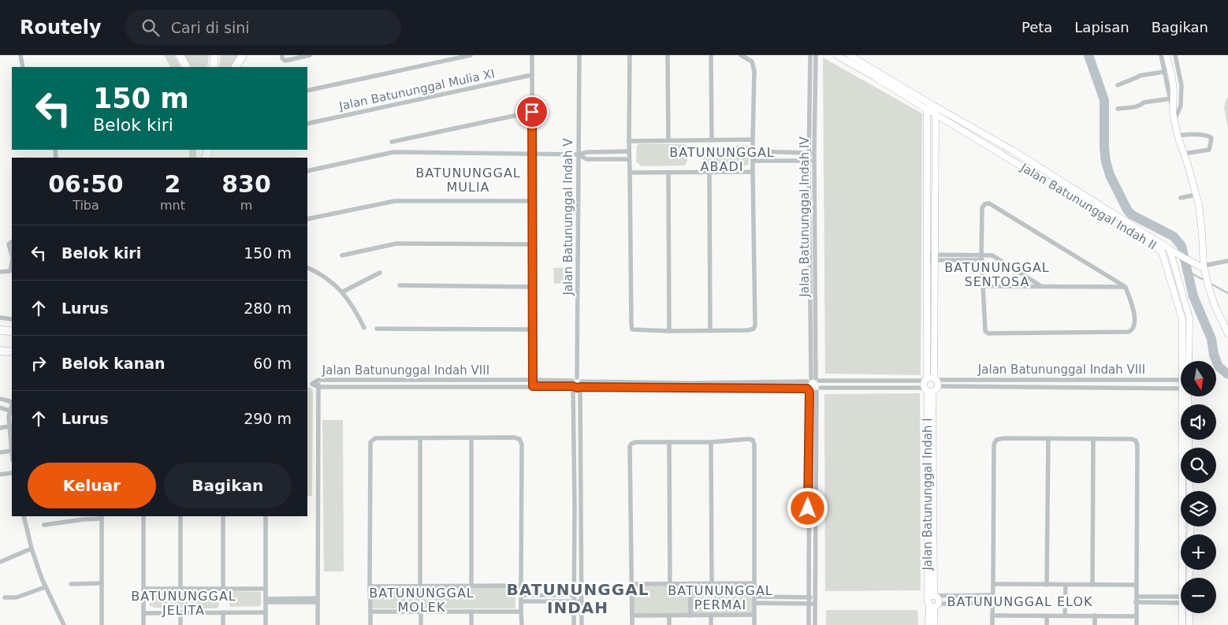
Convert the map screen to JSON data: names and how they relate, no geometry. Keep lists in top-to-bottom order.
{
  "streets": {
    "street": [
      "Jalan Batununggal Mulia XI",
      "Jalan Batununggal Indah II",
      "Jalan Batununggal Indah V",
      "Jalan Batununggal Indah IV",
      "Jalan Batununggal Indah VIII",
      "Jalan Batununggal Indah I"
    ]
  },
  "crossings": [
    ["Jalan Batununggal Indah V", "Jalan Batununggal Indah VIII"],
    ["Jalan Batununggal Indah IV", "Jalan Batununggal Indah VIII"],
    ["Jalan Batununggal Indah VIII", "Jalan Batununggal Indah I"]
  ],
  "districts": [
    "BATUNUNGGAL ABADI",
    "BATUNUNGGAL MULIA",
    "BATUNUNGGAL SENTOSA",
    "BATUNUNGGAL INDAH",
    "BATUNUNGGAL PERMAI",
    "BATUNUNGGAL MOLEK",
    "BATUNUNGGAL JELITA",
    "BATUNUNGGAL ELOK"
  ],
  "north": "bottom",
  "page": {
    "header": "Routely",
    "search": "Cari di sini",
    "nav": ["Peta", "Lapisan", "Bagikan"],
    "turn": ["150 m", "Belok kiri"],
    "eta": [
      "06:50",
      "Tiba",
      "2",
      "mnt",
      "830",
      "m"
    ],
    "list": [
      {
        "name": "Belok kiri",
        "value": "150 m"
      },
      {
        "name": "Lurus",
        "value": "280 m"
      },
      {
        "name": "Belok kanan",
        "value": "60 m"
      },
      {
        "name": "Lurus",
        "value": "290 m"
      }
    ],
    "map_buttons": ["+", "−"],
    "buttons": ["Keluar", "Bagikan"]
  }
}
